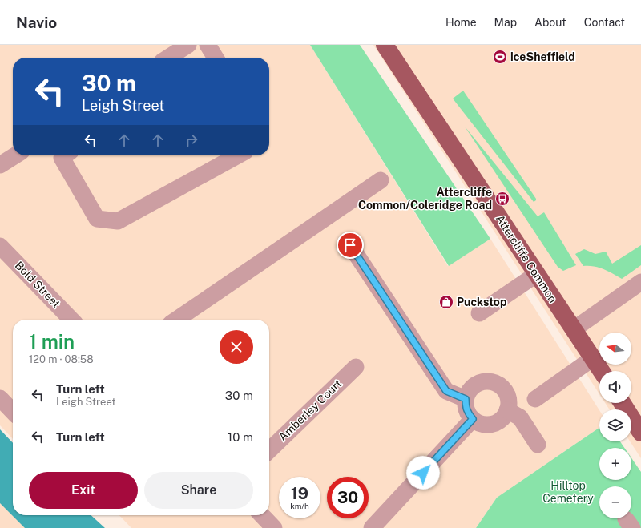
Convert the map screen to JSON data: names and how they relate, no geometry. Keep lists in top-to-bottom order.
{
  "streets": {
    "main road": ["Attercliffe Common"],
    "street": ["Bold Street", "Amberley Court"]
  },
  "parks": ["Hilltop Cemetery"],
  "places": {
    "sports": ["iceSheffield"],
    "bus stop": ["Attercliffe Common/Coleridge Road"],
    "shop": ["Puckstop"]
  },
  "north": "left",
  "page": {
    "header": "Navio",
    "nav": [
      "Home",
      "Map",
      "About",
      "Contact"
    ],
    "turn": ["30 m", "Leigh Street"],
    "heading": ["1 min", "120 m · 08:58"],
    "map_buttons": ["+", "−"],
    "list": [
      {
        "name": "Turn left",
        "note": "Leigh Street",
        "value": "30 m"
      },
      {
        "name": "Turn left",
        "value": "10 m"
      }
    ],
    "buttons": ["Exit", "Share"],
    "speed": "19 km/h",
    "limit": "30"
  }
}
